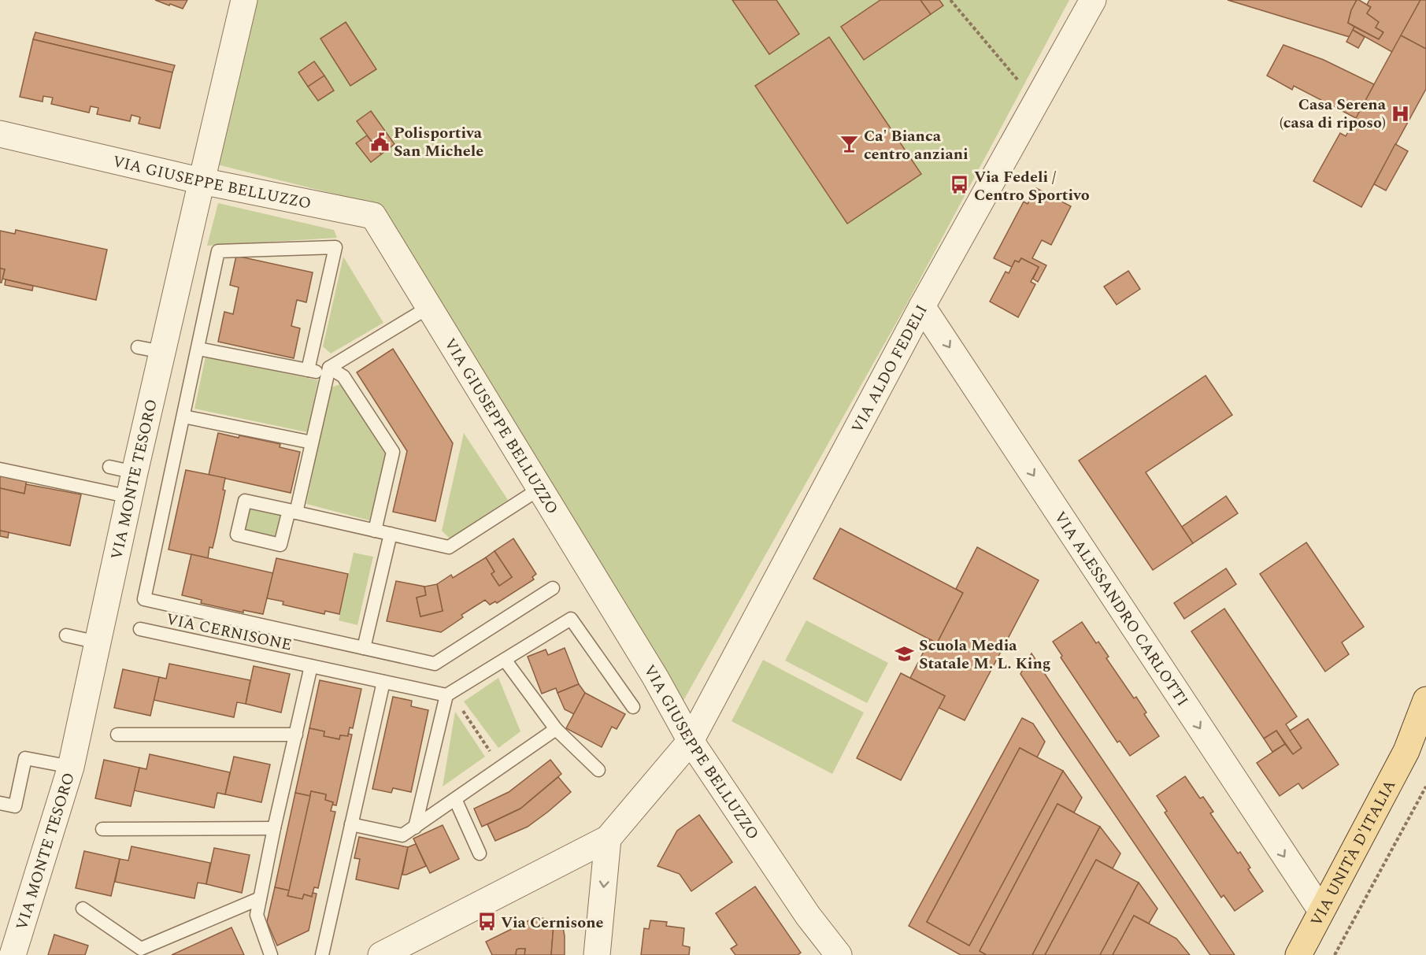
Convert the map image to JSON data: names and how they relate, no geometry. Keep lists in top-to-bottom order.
{
  "streets": {
    "main road": ["VIA UNITÀ D'ITALIA"],
    "street": [
      "VIA GIUSEPPE BELLUZZO",
      "VIA ALDO FEDELI",
      "VIA MONTE TESORO",
      "VIA ALESSANDRO CARLOTTI"
    ],
    "lane": ["VIA CERNISONE"]
  },
  "crossings": [
    ["VIA GIUSEPPE BELLUZZO", "VIA ALDO FEDELI"],
    ["VIA GIUSEPPE BELLUZZO", "VIA MONTE TESORO"],
    ["VIA ALDO FEDELI", "VIA ALESSANDRO CARLOTTI"],
    ["VIA ALESSANDRO CARLOTTI", "VIA UNITÀ D'ITALIA"]
  ],
  "one_way": ["VIA ALESSANDRO CARLOTTI"],
  "places": {
    "hospital": ["Casa Serena (casa di riposo)"],
    "public building": ["Polisportiva San Michele"],
    "bar": ["Ca' Bianca centro anziani"],
    "bus stop": ["Via Fedeli / Centro Sportivo", "Via Cernisone"],
    "school or university": ["Scuola Media Statale M. L. King"]
  }
}
